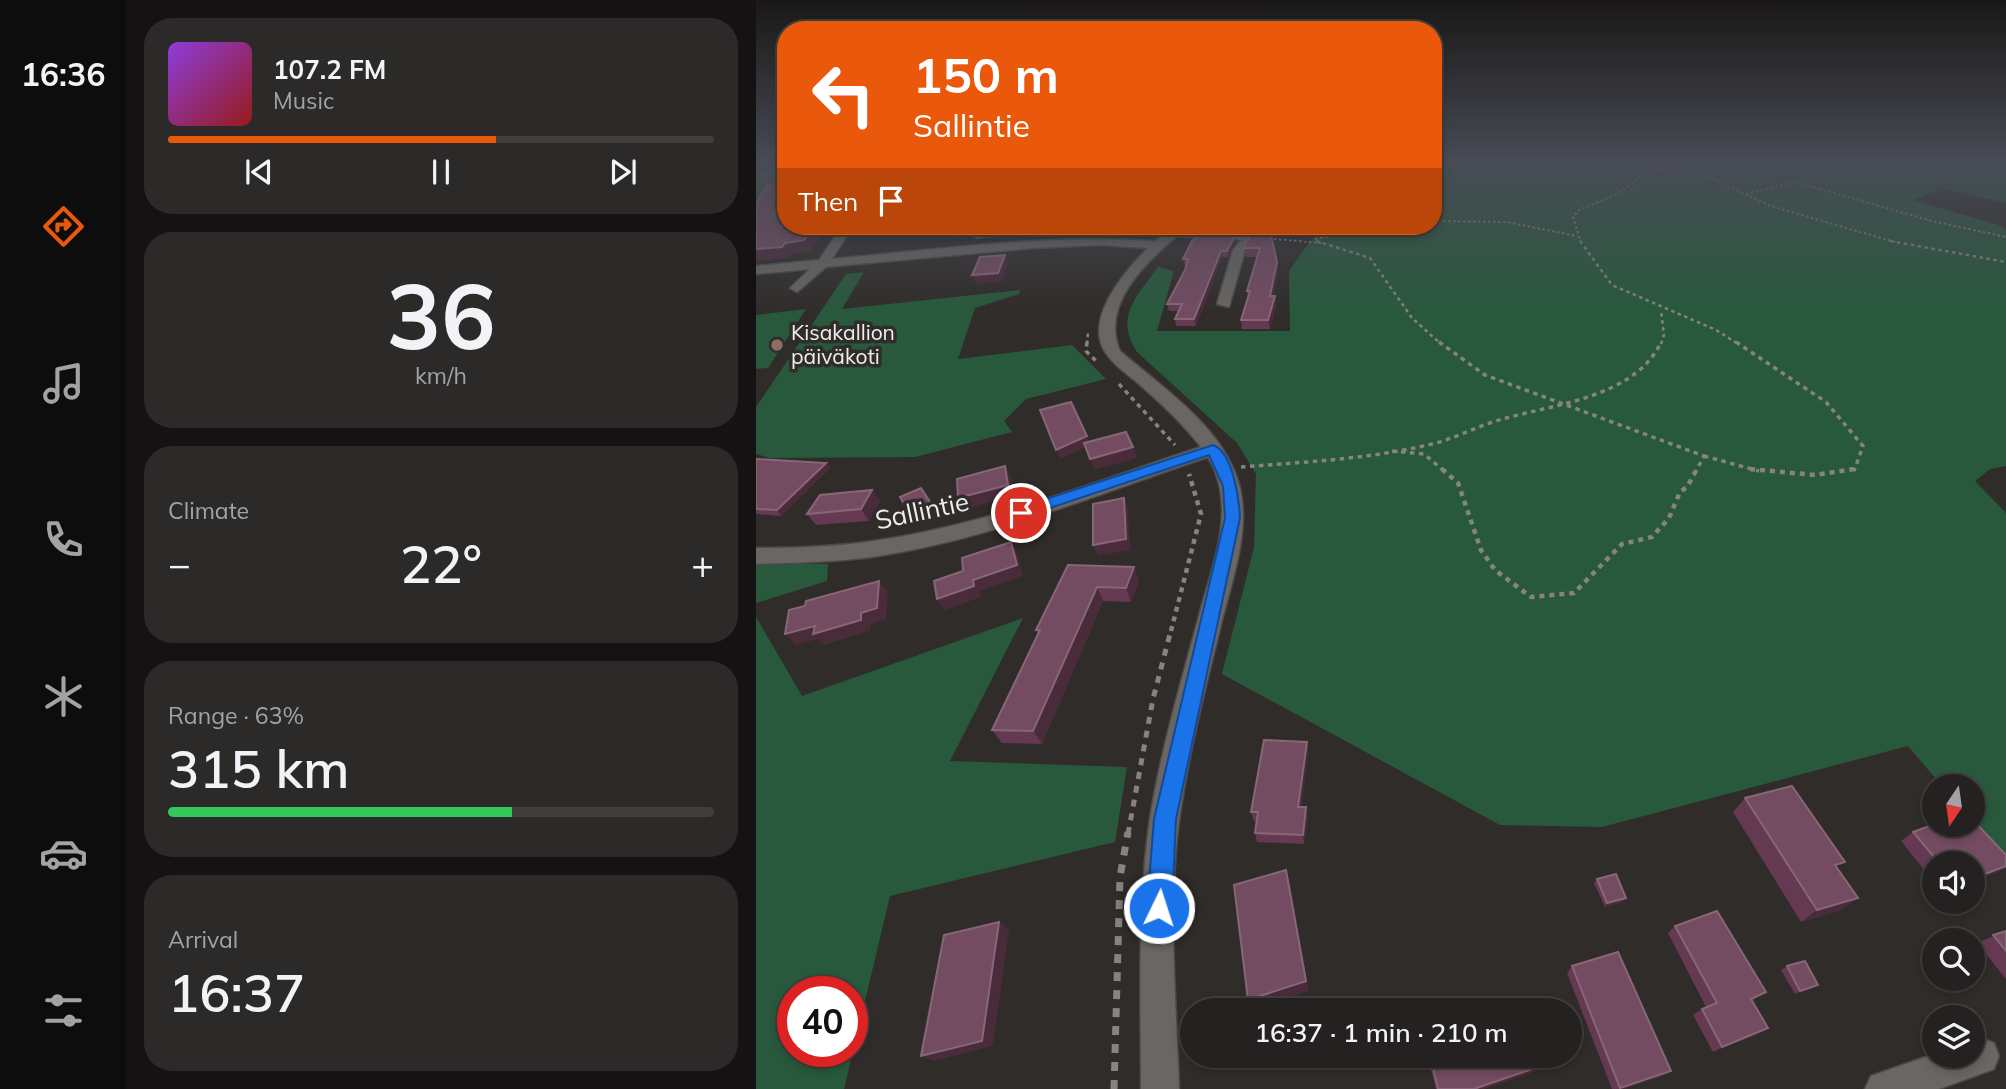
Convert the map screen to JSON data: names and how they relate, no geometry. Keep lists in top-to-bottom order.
{
  "streets": {
    "street": ["Sallintie"]
  },
  "places": ["Kisakallion päiväkoti"],
  "north": "bottom",
  "page": {
    "tabs": "16:36",
    "turn": ["150 m", "Sallintie"],
    "song": ["107.2 FM", "Music"],
    "then": "Then",
    "tile": [
      ["36", "km/h"],
      "Climate",
      ["Range · 63%", "315 km"],
      ["Arrival", "16:37"]
    ],
    "heat": ["−", "22°", "+"],
    "limit": "40",
    "trip": "16:37 · 1 min · 210 m"
  }
}
